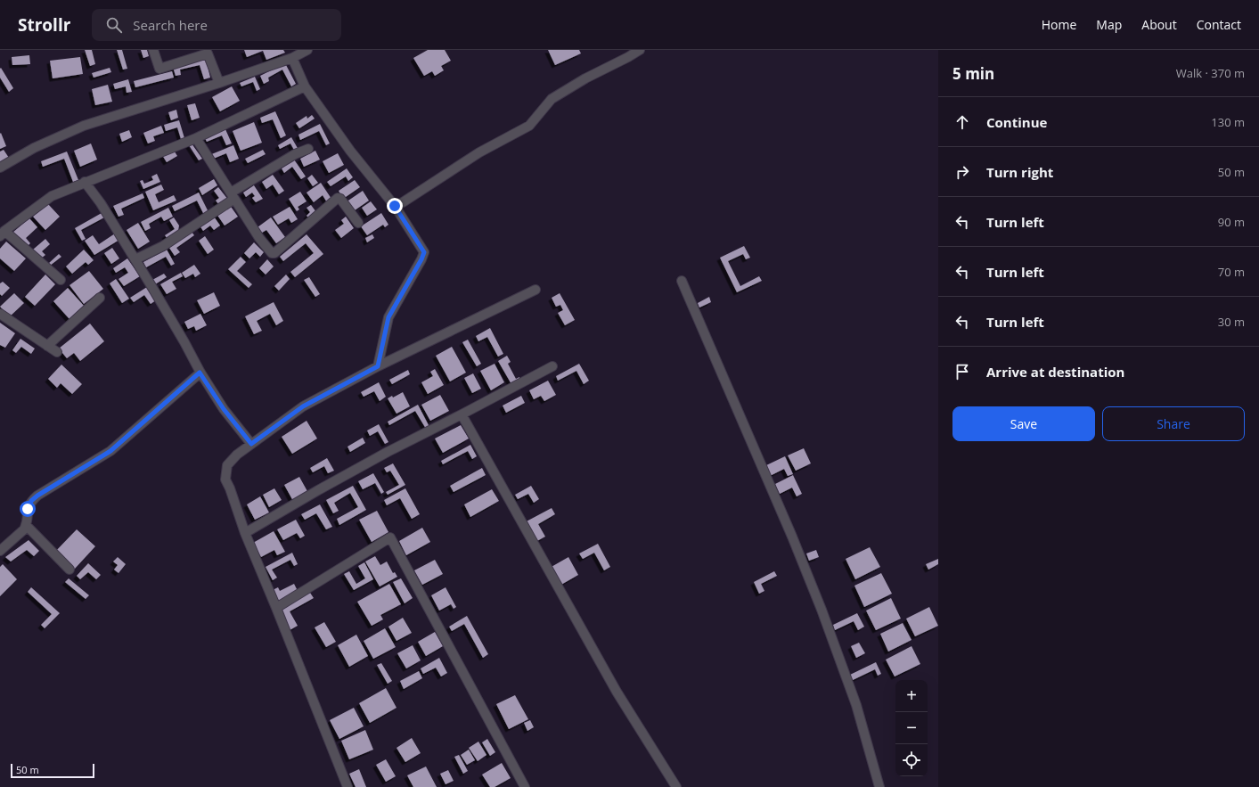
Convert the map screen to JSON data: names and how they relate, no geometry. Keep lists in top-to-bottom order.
{
  "scale_bar": "50 m",
  "page": {
    "header": "Strollr",
    "search": "Search here",
    "nav": [
      "Home",
      "Map",
      "About",
      "Contact"
    ],
    "heading": ["5 min", "Walk · 370 m"],
    "list": [
      ["Continue", "130 m"],
      ["Turn right", "50 m"],
      ["Turn left", "90 m"],
      ["Turn left", "70 m"],
      ["Turn left", "30 m"],
      "Arrive at destination"
    ],
    "buttons": ["Save", "Share"],
    "map_buttons": ["+", "−"],
    "scale": "50 m"
  }
}
